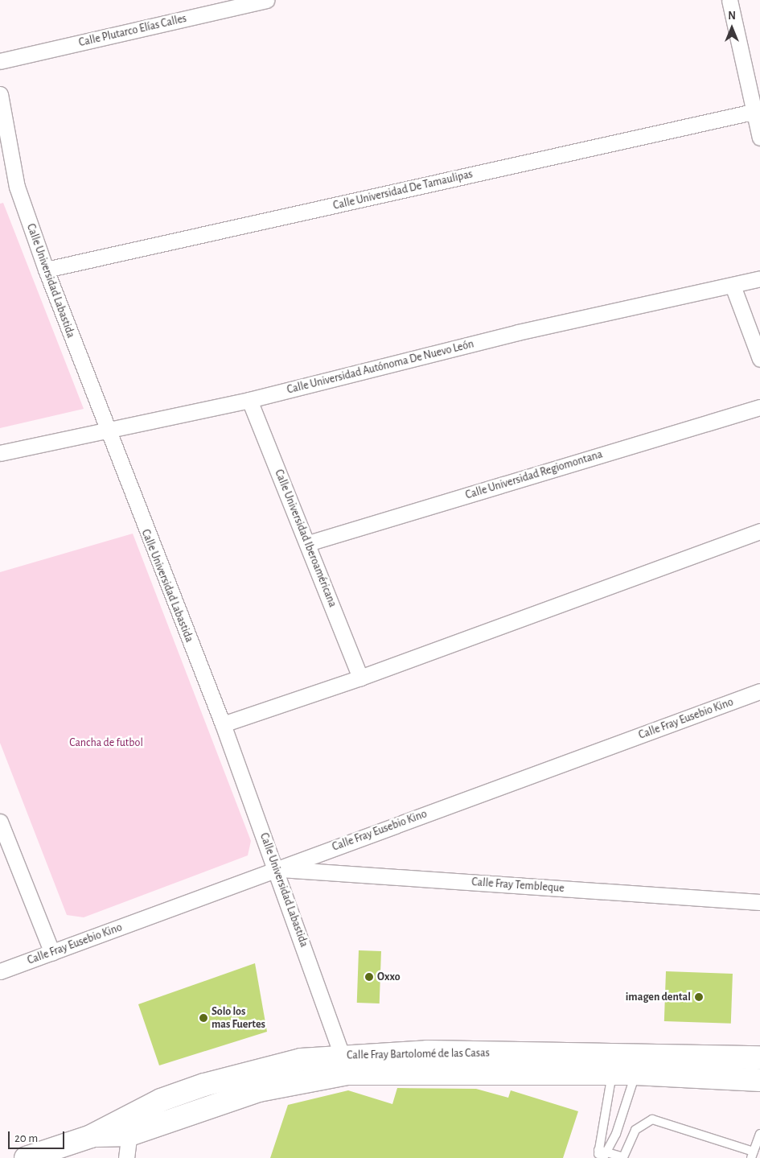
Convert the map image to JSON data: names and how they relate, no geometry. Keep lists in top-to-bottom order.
{
  "streets": {
    "street": [
      "Calle Plutarco Elías Calles",
      "Calle Universidad De Tamaulipas",
      "Calle Universidad Labastida",
      "Calle Universidad Autónoma De Nuevo León",
      "Calle Universidad Regiomontana",
      "Calle Universidad Iberoaméricana",
      "Calle Fray Eusebio Kino",
      "Calle Fray Tembleque",
      "Calle Fray Bartolomé de las Casas"
    ]
  },
  "crossings": [
    ["Calle Universidad De Tamaulipas", "Calle Universidad Labastida"],
    ["Calle Universidad Labastida", "Calle Universidad Autónoma De Nuevo León"],
    ["Calle Universidad Labastida", "Calle Fray Eusebio Kino"],
    ["Calle Universidad Labastida", "Calle Fray Tembleque"],
    ["Calle Universidad Labastida", "Calle Fray Bartolomé de las Casas"],
    ["Calle Universidad Autónoma De Nuevo León", "Calle Universidad Iberoaméricana"],
    ["Calle Universidad Regiomontana", "Calle Universidad Iberoaméricana"],
    ["Calle Fray Eusebio Kino", "Calle Fray Tembleque"]
  ],
  "parks": ["Cancha de futbol"],
  "places": ["Oxxo", "imagen dental", "Solo los mas Fuertes"],
  "scale_bar": "20 m",
  "north": "top"
}
